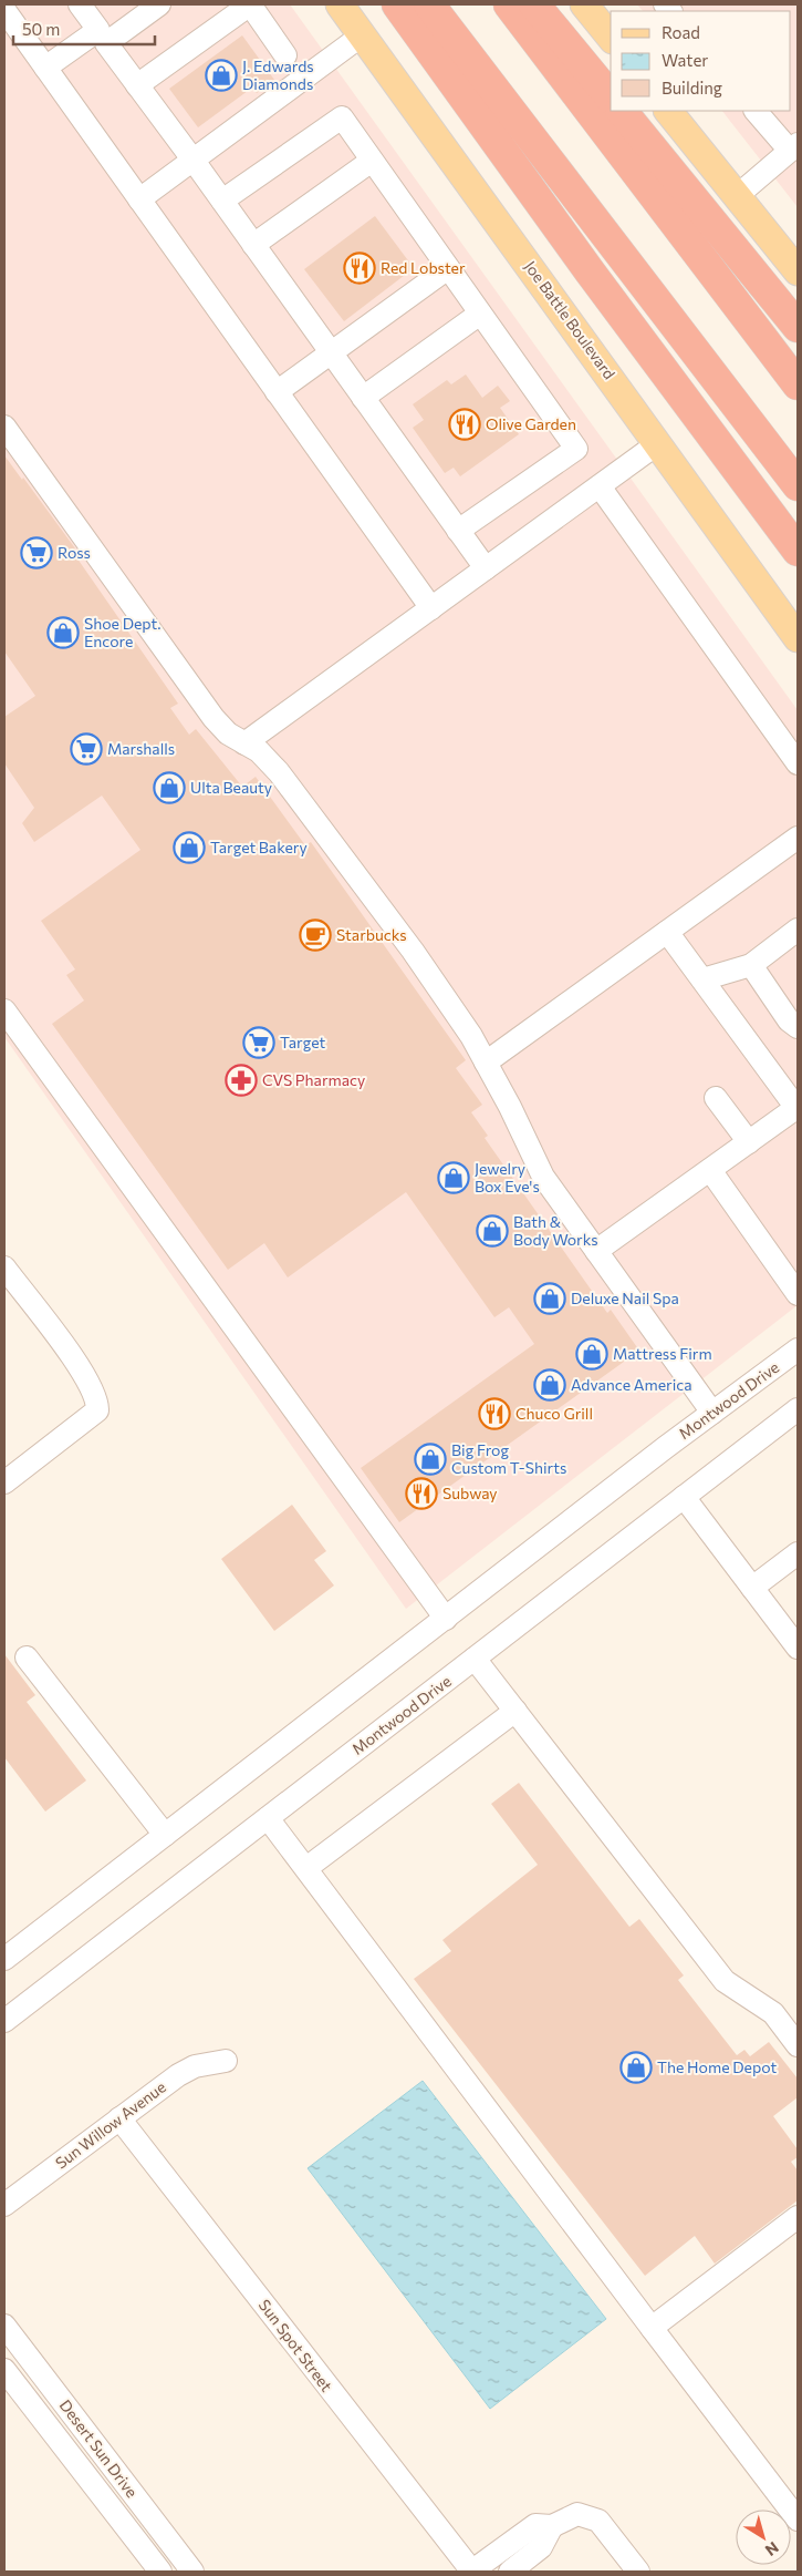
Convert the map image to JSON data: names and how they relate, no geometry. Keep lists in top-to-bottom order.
{
  "streets": {
    "main road": ["Joe Battle Boulevard"],
    "street": [
      "Montwood Drive",
      "Sun Willow Avenue",
      "Sun Spot Street",
      "Desert Sun Drive"
    ]
  },
  "crossings": [
    ["Sun Willow Avenue", "Sun Spot Street"]
  ],
  "places": {
    "shop": [
      "J. Edwards Diamonds",
      "Shoe Dept. Encore",
      "Ulta Beauty",
      "Target Bakery",
      "Jewelry Box Eve's",
      "Bath & Body Works",
      "Deluxe Nail Spa",
      "Mattress Firm",
      "Advance America",
      "Big Frog Custom T-Shirts",
      "The Home Depot"
    ],
    "restaurant": [
      "Red Lobster",
      "Olive Garden",
      "Chuco Grill",
      "Subway"
    ],
    "supermarket": ["Ross", "Marshalls", "Target"],
    "cafe": ["Starbucks"],
    "pharmacy": ["CVS Pharmacy"]
  },
  "legend": ["Road", "Water", "Building"],
  "scale_bar": "50 m",
  "north": "bottom right"
}
